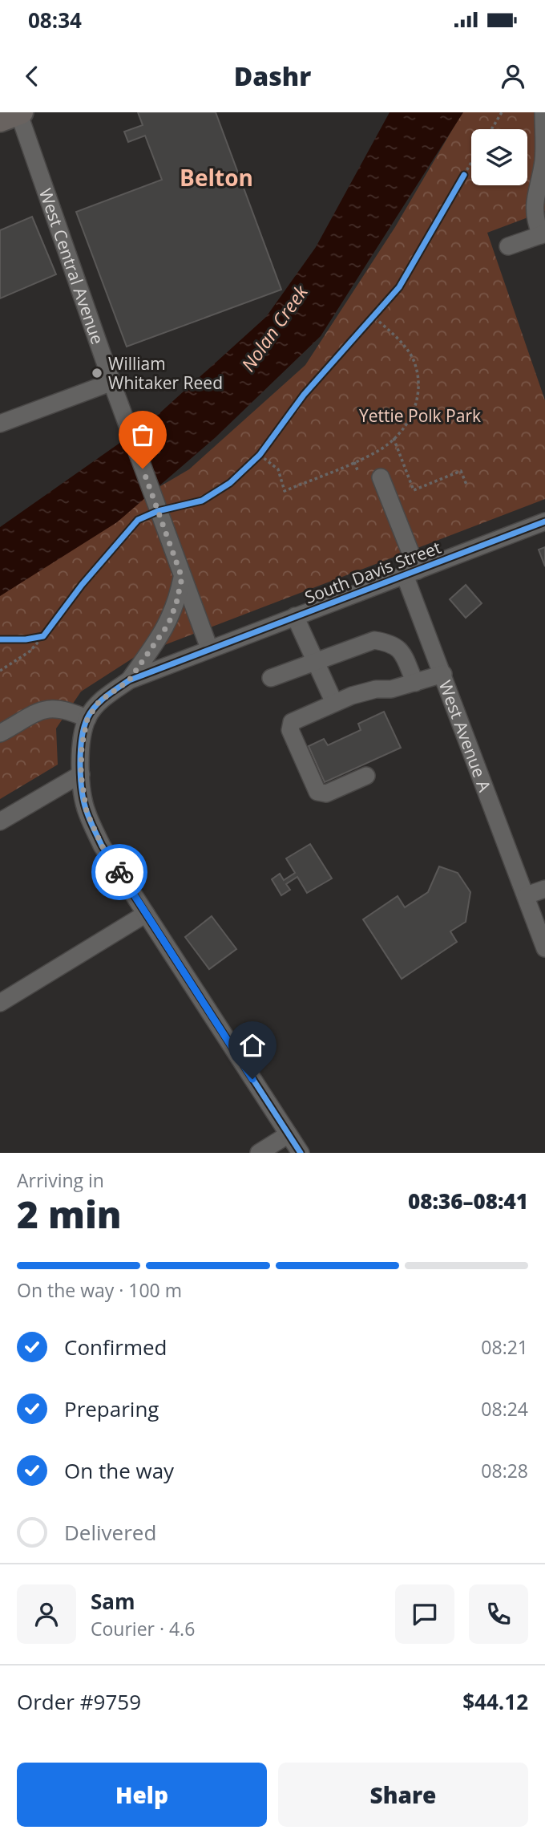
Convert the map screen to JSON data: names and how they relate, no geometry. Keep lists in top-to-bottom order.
{
  "streets": {
    "street": ["West Central Avenue", "South Davis Street", "West Avenue A"]
  },
  "crossings": [
    ["West Central Avenue", "South Davis Street"],
    ["South Davis Street", "West Avenue A"]
  ],
  "districts": ["Belton"],
  "water": ["Nolan Creek"],
  "parks": ["Yettie Polk Park"],
  "places": ["William Whitaker Reed"],
  "page": {
    "status": "08:34",
    "header": "Dashr",
    "heading": ["2 min", "Arriving in", "08:36–08:41"],
    "panel": [
      "Sam",
      "Courier · 4.6",
      "Order #9759",
      "$44.12"
    ],
    "bar": "On the way · 100 m",
    "list": [
      ["Confirmed", "08:21"],
      ["Preparing", "08:24"],
      ["On the way", "08:28"],
      "Delivered"
    ],
    "buttons": ["Help", "Share"]
  }
}
